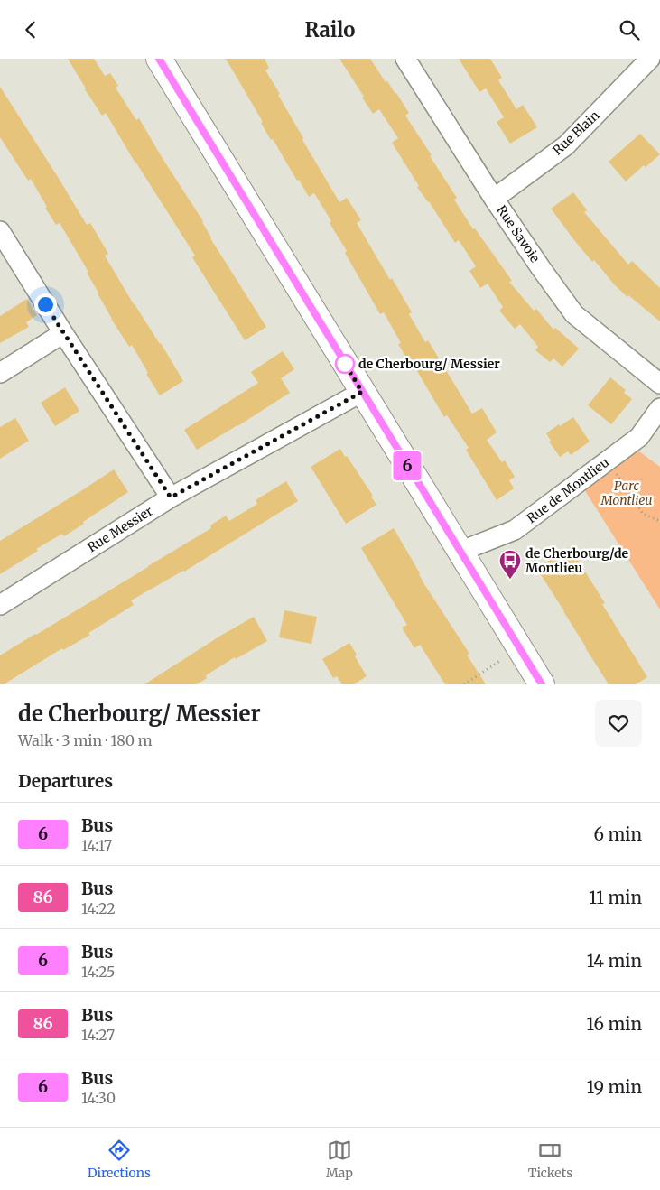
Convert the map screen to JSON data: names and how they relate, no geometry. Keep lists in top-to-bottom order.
{
  "streets": {
    "street": [
      "Rue Blain",
      "Rue Savoie",
      "Rue de Montlieu",
      "Rue Messier"
    ]
  },
  "crossings": [
    ["Rue Blain", "Rue Savoie"]
  ],
  "parks": ["Parc Montlieu"],
  "places": {
    "other": ["de Cherbourg/ Messier"],
    "bus stop": ["de Cherbourg/de Montlieu"]
  },
  "lines": ["bus line 6"],
  "page": {
    "header": "Railo",
    "on_map": "6",
    "heading": [
      ["de Cherbourg/ Messier", "Walk · 3 min · 180 m"],
      "Departures"
    ],
    "list": [
      {
        "mark": "6",
        "name": "Bus",
        "note": "14:17",
        "value": "6 min"
      },
      {
        "mark": "86",
        "name": "Bus",
        "note": "14:22",
        "value": "11 min"
      },
      {
        "mark": "6",
        "name": "Bus",
        "note": "14:25",
        "value": "14 min"
      },
      {
        "mark": "86",
        "name": "Bus",
        "note": "14:27",
        "value": "16 min"
      },
      {
        "mark": "6",
        "name": "Bus",
        "note": "14:30",
        "value": "19 min"
      }
    ],
    "tabs": ["Directions", "Map", "Tickets"]
  }
}
